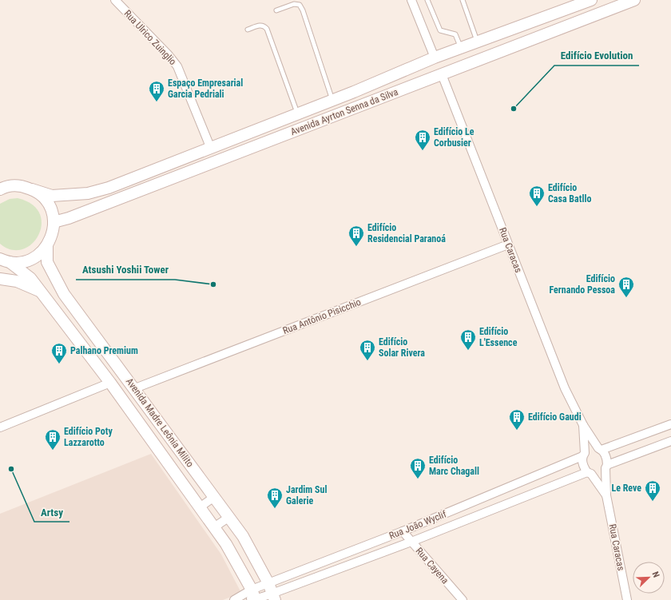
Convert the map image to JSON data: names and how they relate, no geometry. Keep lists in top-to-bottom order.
{
  "streets": {
    "main road": ["Avenida Ayrton Senna da Silva", "Avenida Madre Leônia Milito"],
    "street": [
      "Rua Ulrico Zuinglio",
      "Rua Caracas",
      "Rua Antônio Pisicchio",
      "Rua João Wyclif",
      "Rua Cayena"
    ]
  },
  "crossings": [
    ["Rua Ulrico Zuinglio", "Avenida Ayrton Senna da Silva"],
    ["Avenida Ayrton Senna da Silva", "Rua Caracas"],
    ["Rua Caracas", "Rua Antônio Pisicchio"],
    ["Rua Caracas", "Rua João Wyclif"],
    ["Rua Antônio Pisicchio", "Avenida Madre Leônia Milito"],
    ["Avenida Madre Leônia Milito", "Rua João Wyclif"],
    ["Rua João Wyclif", "Rua Cayena"]
  ],
  "places": {
    "building": [
      "Espaço Empresarial Garcia Pedriali",
      "Edifício Le Corbusier",
      "Edifício Casa Batllo",
      "Edifício Residencial Paranoá",
      "Edifício Fernando Pessoa",
      "Edifício L'Essence",
      "Edifício Solar Rivera",
      "Palhano Premium",
      "Edifício Gaudi",
      "Edifício Poty Lazzarotto",
      "Edifício Marc Chagall",
      "Le Reve",
      "Jardim Sul Galerie"
    ],
    "other": ["Edifício Evolution", "Atsushi Yoshii Tower", "Artsy"]
  },
  "north": "top right"
}
